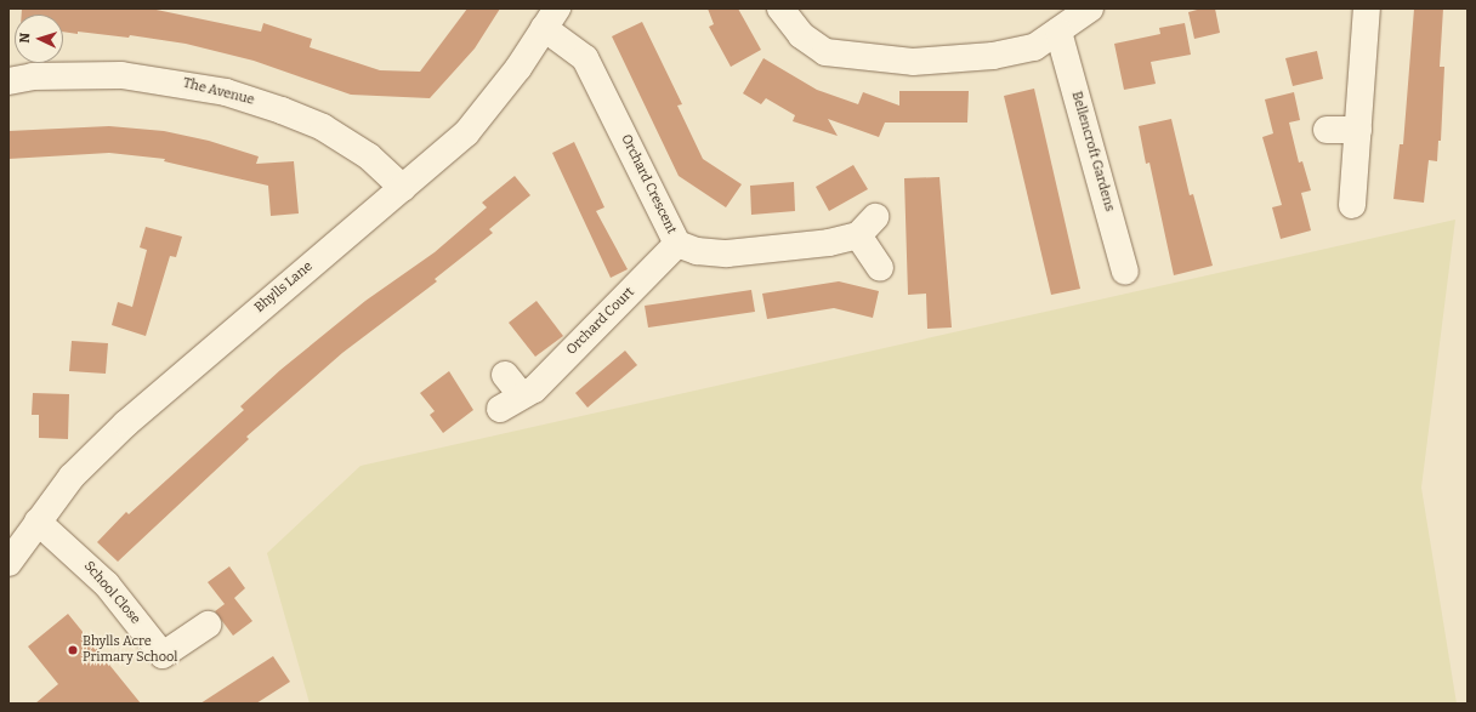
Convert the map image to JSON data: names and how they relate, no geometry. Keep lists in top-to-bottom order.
{
  "streets": {
    "street": [
      "The Avenue",
      "Bellencroft Gardens",
      "Orchard Crescent",
      "Bhylls Lane",
      "Orchard Court",
      "School Close"
    ]
  },
  "crossings": [
    ["The Avenue", "Bhylls Lane"],
    ["Orchard Crescent", "Bhylls Lane"],
    ["Orchard Crescent", "Orchard Court"],
    ["Bhylls Lane", "School Close"]
  ],
  "places": ["Bhylls Acre Primary School"],
  "north": "left"
}
